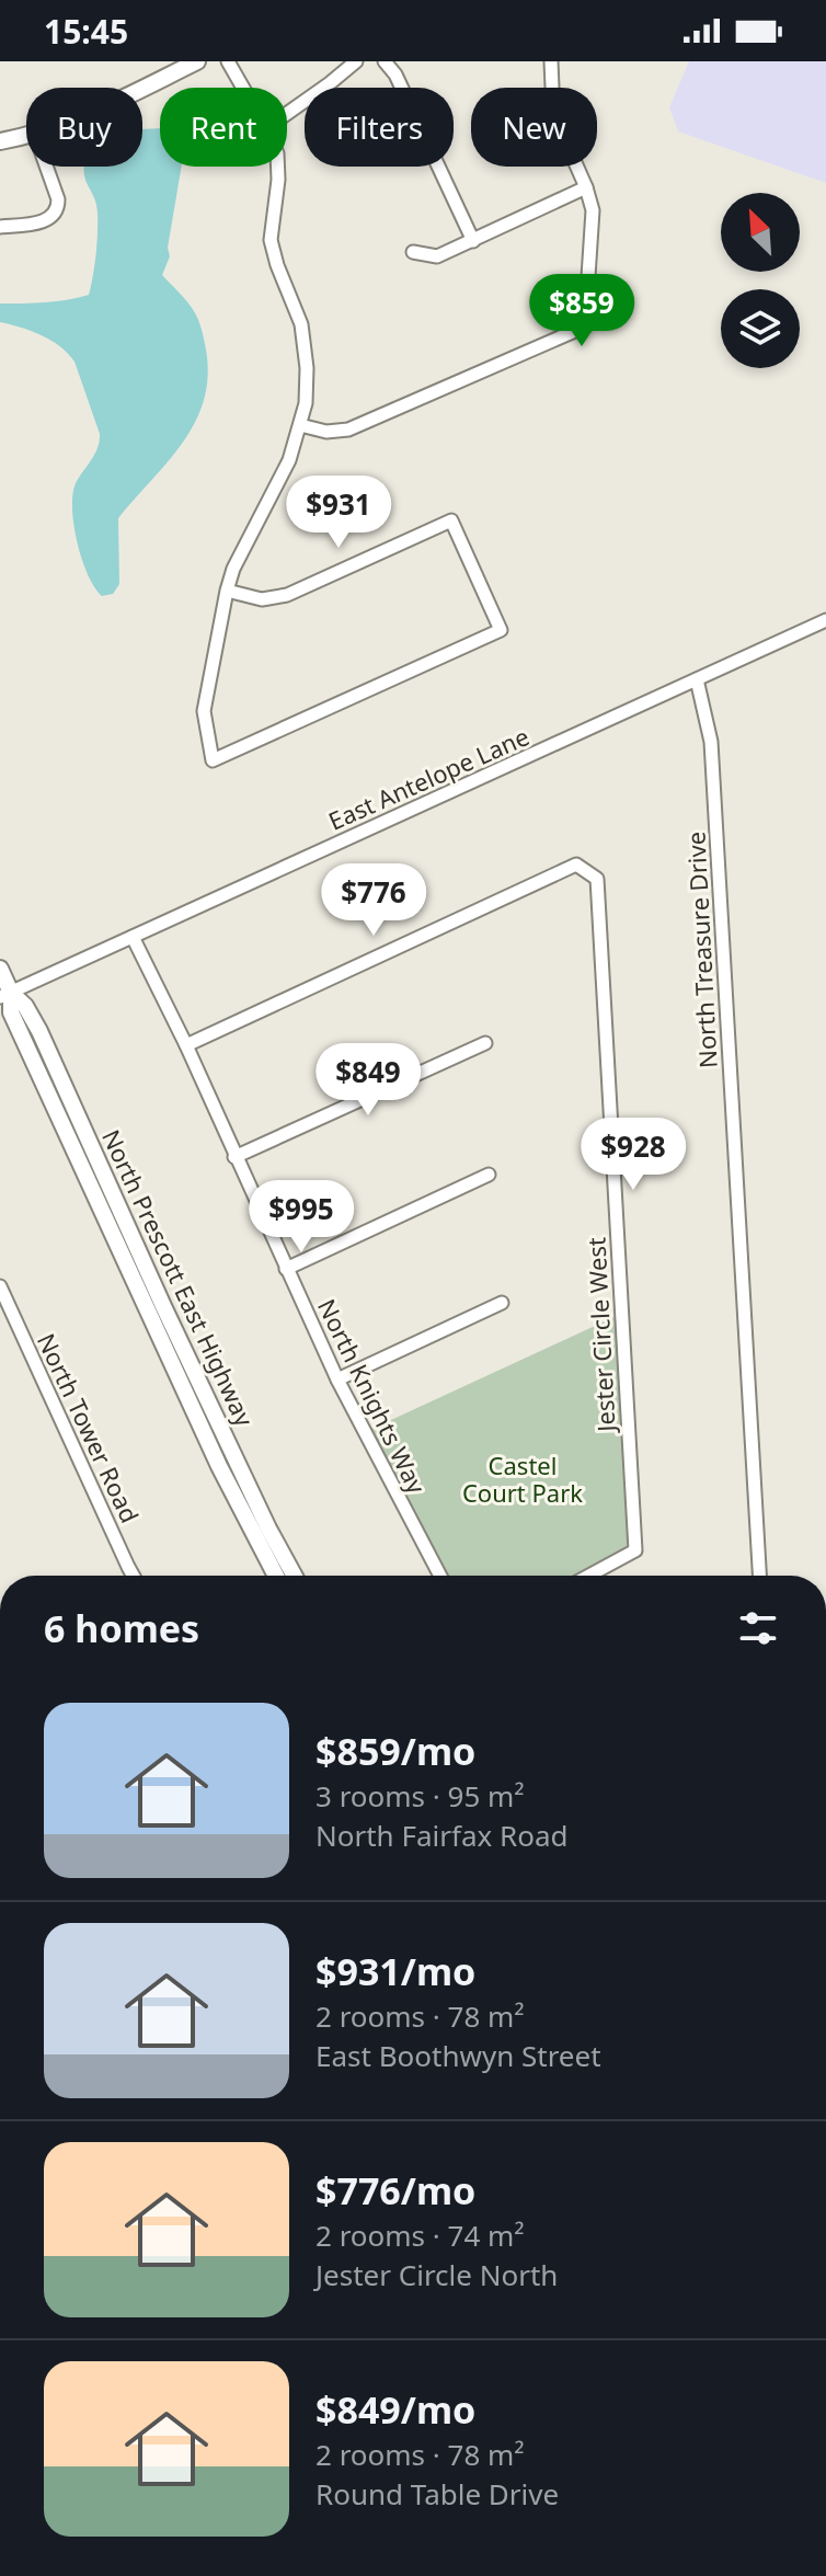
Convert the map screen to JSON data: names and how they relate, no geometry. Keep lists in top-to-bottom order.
{
  "streets": {
    "street": [
      "East Antelope Lane",
      "North Treasure Drive",
      "North Prescott East Highway",
      "Jester Circle West",
      "North Knights Way",
      "North Tower Road"
    ]
  },
  "crossings": [
    ["East Antelope Lane", "North Treasure Drive"],
    ["East Antelope Lane", "North Prescott East Highway"],
    ["East Antelope Lane", "North Knights Way"],
    ["Jester Circle West", "North Knights Way"]
  ],
  "parks": ["Castel Court Park"],
  "north": "top left",
  "page": {
    "status": "15:45",
    "chip": [
      "Buy",
      "Rent",
      "Filters",
      "New"
    ],
    "price": [
      "$859",
      "$931",
      "$776",
      "$849",
      "$928",
      "$995"
    ],
    "heading": "6 homes",
    "list": [
      {
        "name": "$859/mo",
        "note": "3 rooms · 95 m² · North Fairfax Road"
      },
      {
        "name": "$931/mo",
        "note": "2 rooms · 78 m² · East Boothwyn Street"
      },
      {
        "name": "$776/mo",
        "note": "2 rooms · 74 m² · Jester Circle North"
      },
      {
        "name": "$849/mo",
        "note": "2 rooms · 78 m² · Round Table Drive"
      }
    ]
  }
}
